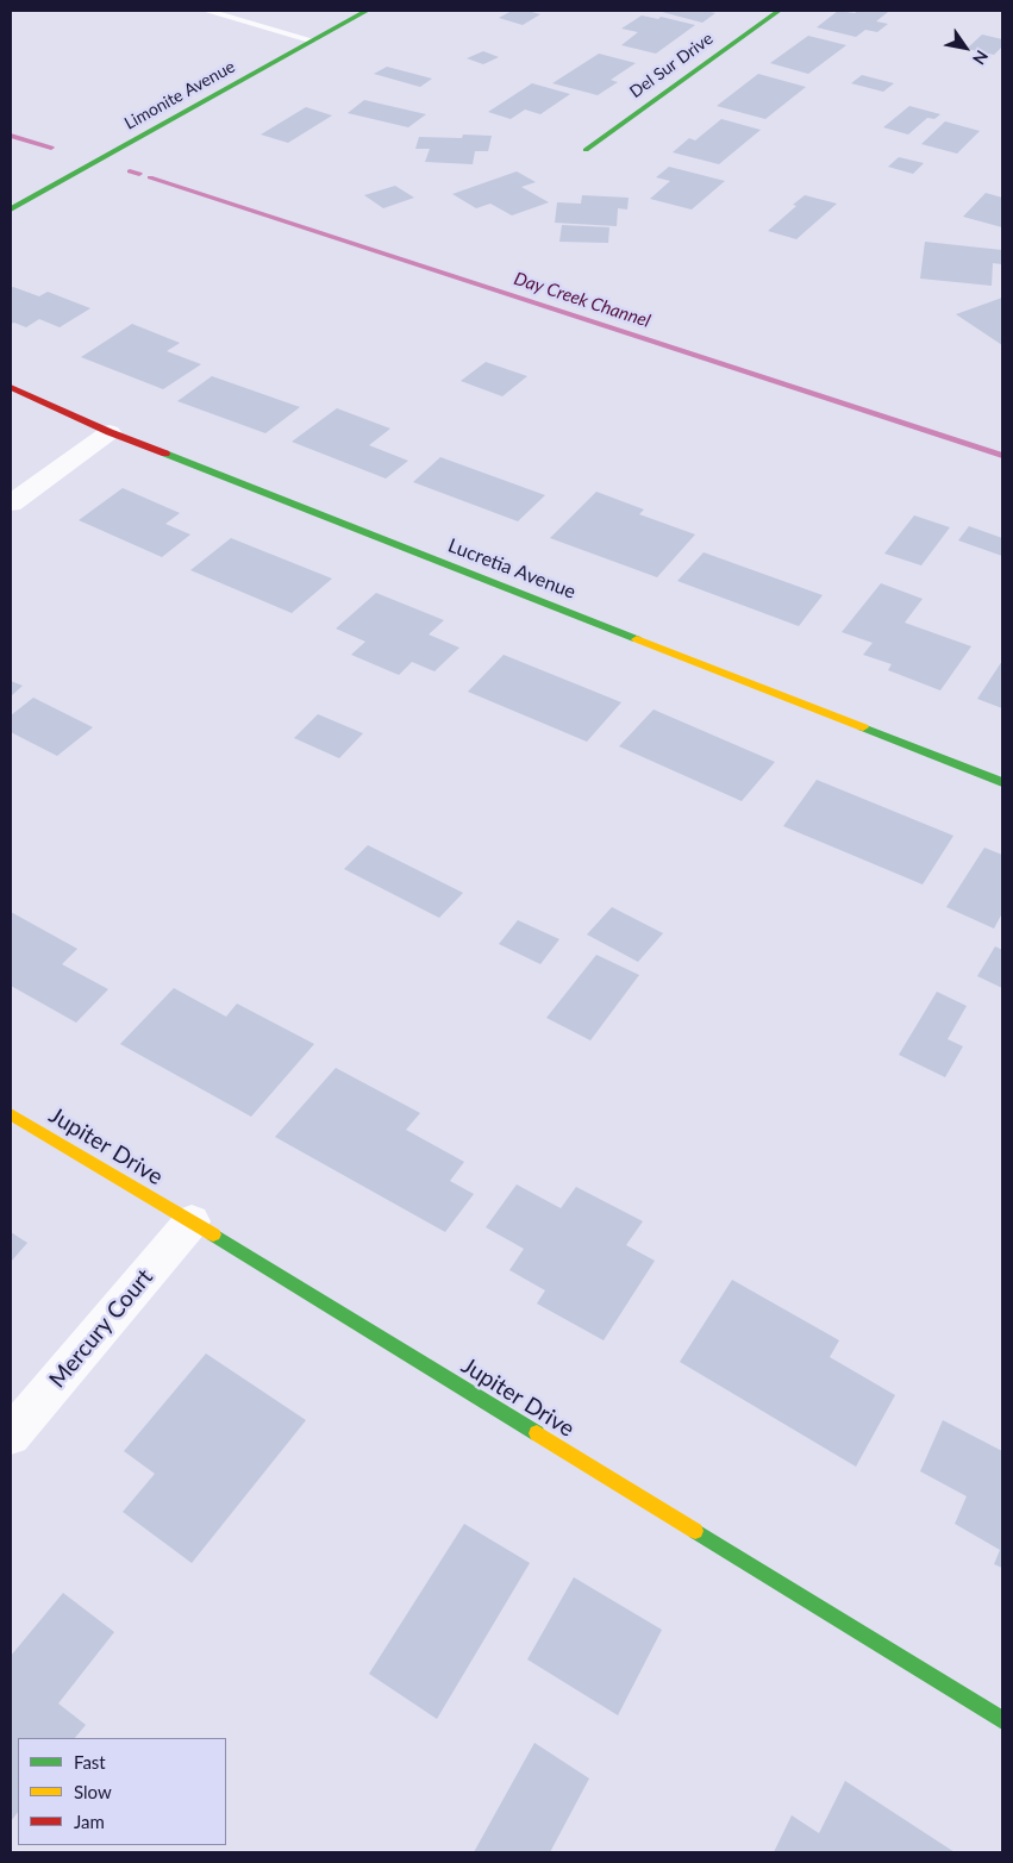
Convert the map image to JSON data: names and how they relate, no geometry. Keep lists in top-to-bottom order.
{
  "streets": {
    "street": [
      "Del Sur Drive",
      "Limonite Avenue",
      "Lucretia Avenue",
      "Jupiter Drive",
      "Mercury Court"
    ]
  },
  "crossings": [
    ["Jupiter Drive", "Mercury Court"]
  ],
  "water": ["Day Creek Channel"],
  "legend": ["Fast", "Slow", "Jam"],
  "north": "bottom right"
}
